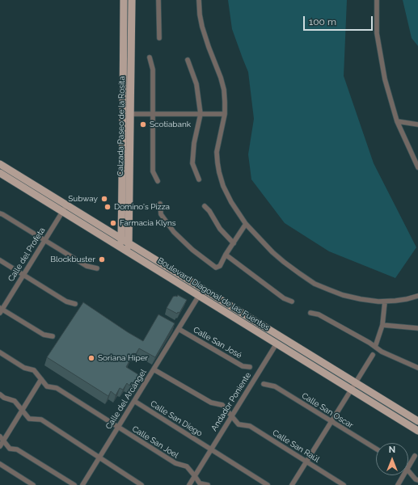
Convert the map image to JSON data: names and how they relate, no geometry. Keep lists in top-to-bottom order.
{
  "streets": {
    "main road": ["Calzada Paseo de la Rosita", "Boulevard Diagonal de las Fuentes"],
    "street": [
      "Calle del Profeta",
      "Calle San José",
      "Calle del Arcángel",
      "Andador Poniente",
      "Calle San Oscar",
      "Calle San Diego",
      "Calle San Joel",
      "Calle San Raúl"
    ]
  },
  "crossings": [
    ["Calzada Paseo de la Rosita", "Boulevard Diagonal de las Fuentes"],
    ["Calle del Profeta", "Boulevard Diagonal de las Fuentes"],
    ["Boulevard Diagonal de las Fuentes", "Calle del Arcángel"],
    ["Boulevard Diagonal de las Fuentes", "Andador Poniente"],
    ["Calle San José", "Calle del Arcángel"],
    ["Calle del Arcángel", "Calle San Diego"],
    ["Calle del Arcángel", "Calle San Joel"],
    ["Andador Poniente", "Calle San Diego"],
    ["Andador Poniente", "Calle San Joel"],
    ["Andador Poniente", "Calle San Raúl"]
  ],
  "places": [
    "Scotiabank",
    "Subway",
    "Domino's Pizza",
    "Farmacia Klyns",
    "Blockbuster",
    "Soriana Híper"
  ],
  "scale_bar": "100 m",
  "north": "top"
}
